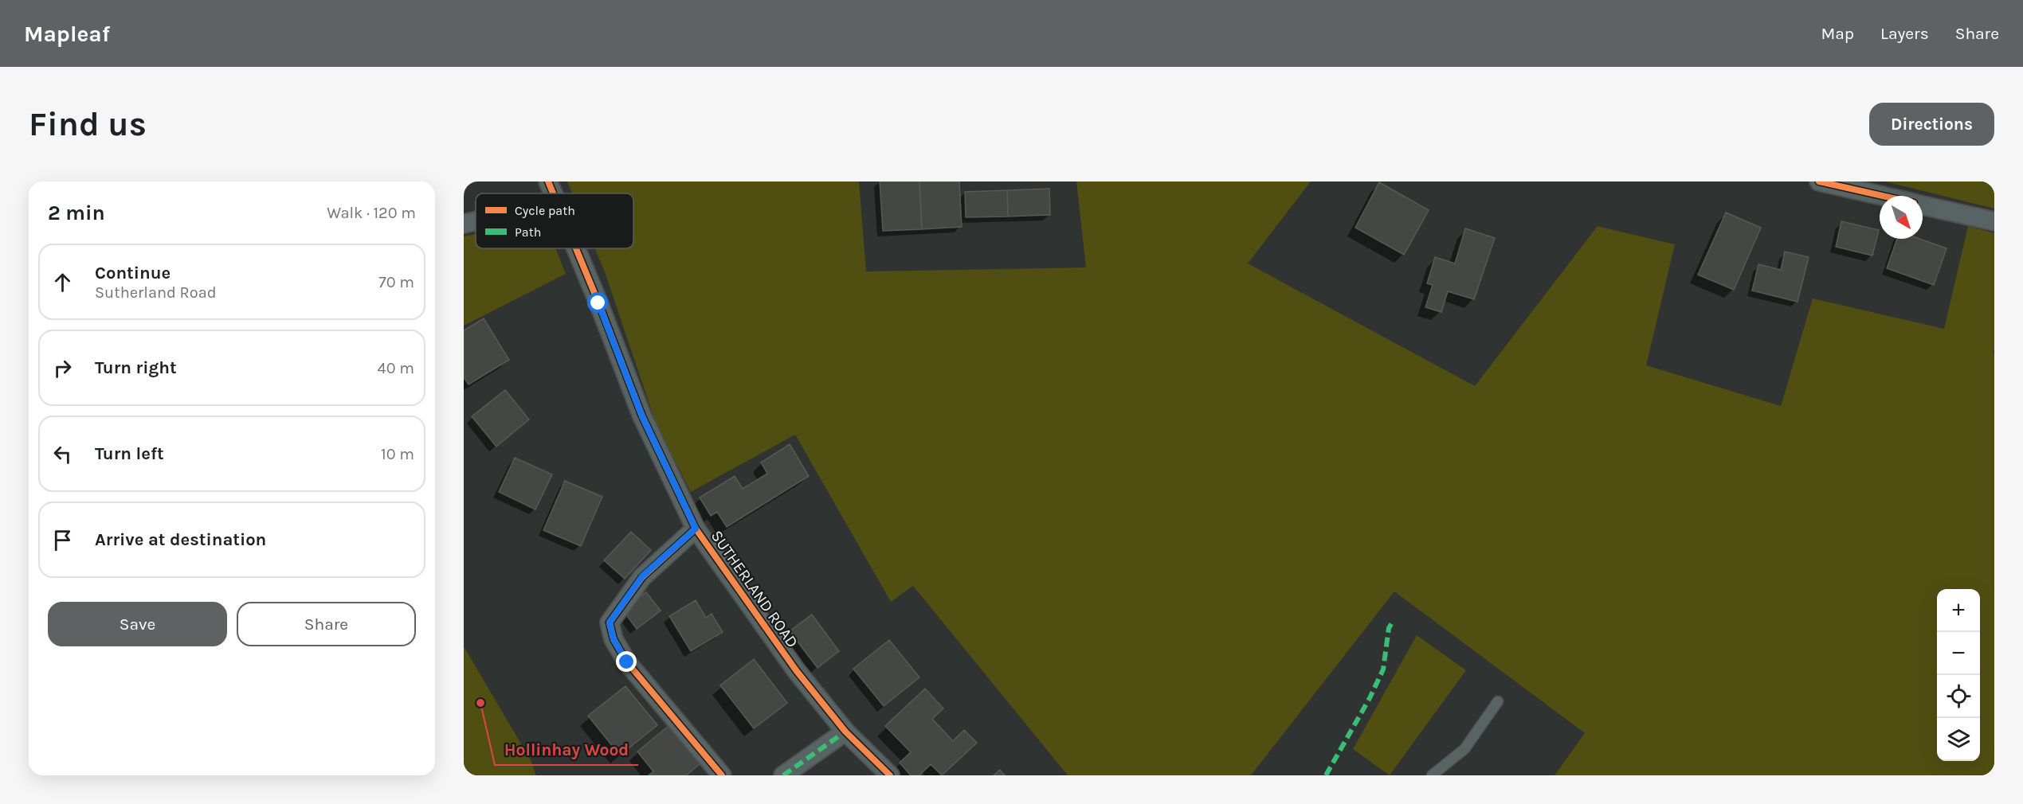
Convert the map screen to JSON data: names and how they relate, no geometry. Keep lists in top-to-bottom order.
{
  "streets": {
    "street": ["SUTHERLAND ROAD"]
  },
  "places": ["Hollinhay Wood"],
  "legend": ["Cycle path", "Path"],
  "north": "bottom right",
  "page": {
    "header": "Mapleaf",
    "nav": ["Map", "Layers", "Share"],
    "buttons": [
      "Directions",
      ["Save", "Share"]
    ],
    "title": "Find us",
    "heading": ["2 min", "Walk · 120 m"],
    "list": [
      ["Continue", "Sutherland Road", "70 m"],
      ["Turn right", "40 m"],
      ["Turn left", "10 m"],
      "Arrive at destination"
    ],
    "map_buttons": ["+", "−"]
  }
}
